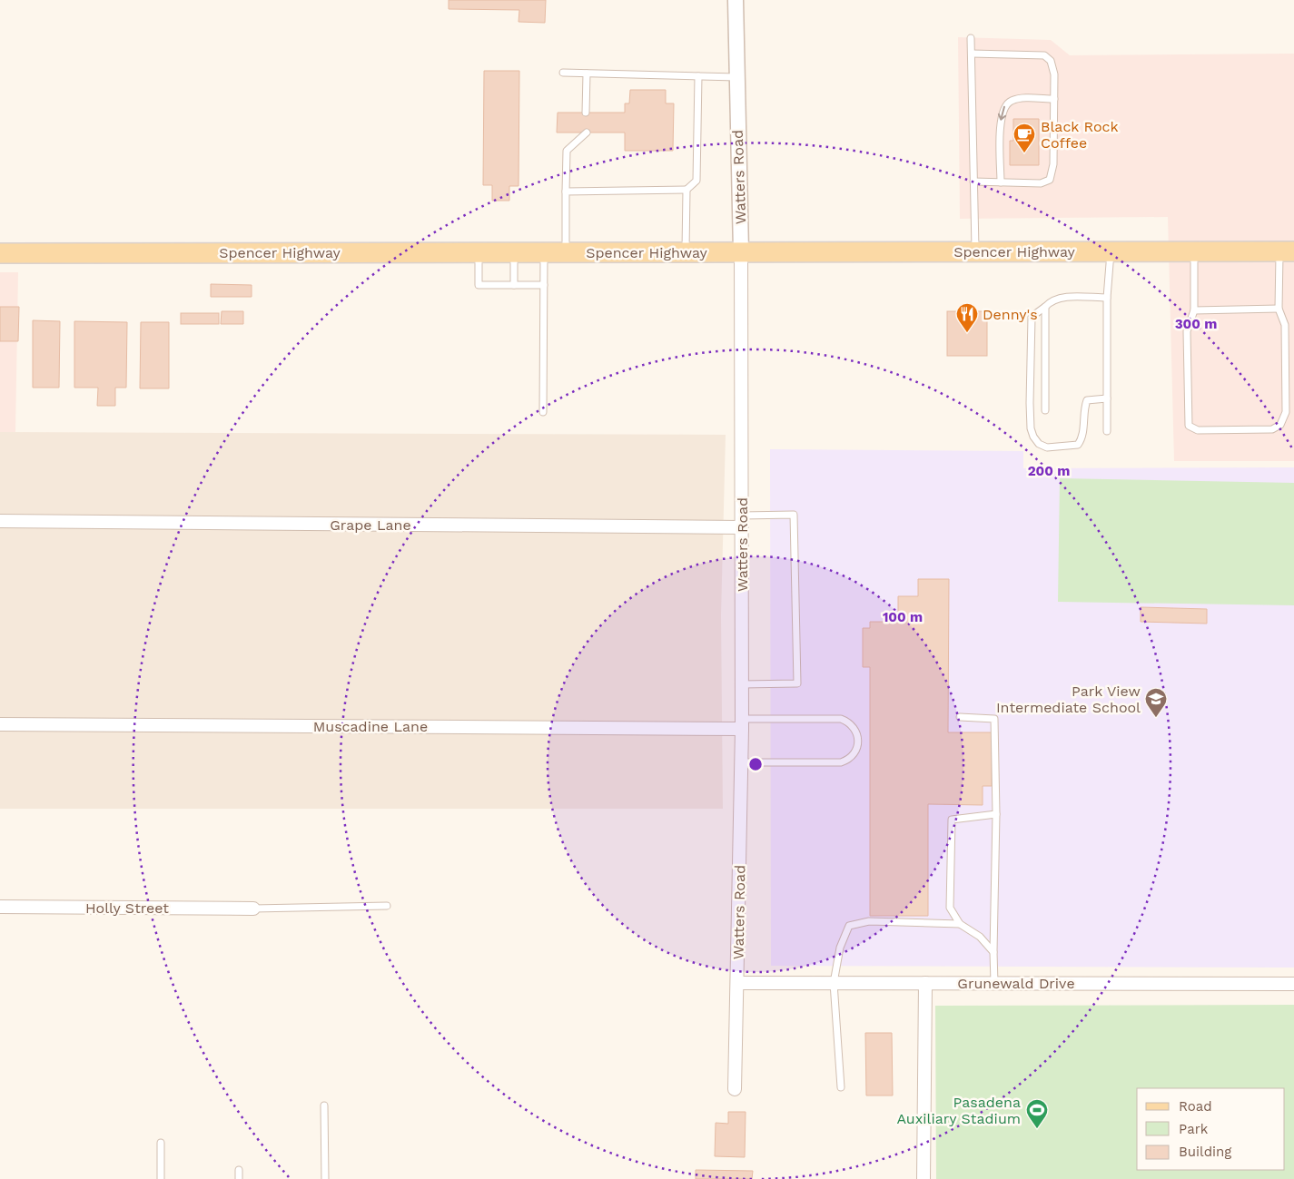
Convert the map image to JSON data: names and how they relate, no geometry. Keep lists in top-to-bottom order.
{
  "streets": {
    "main road": ["Spencer Highway"],
    "street": [
      "Watters Road",
      "Grape Lane",
      "Muscadine Lane",
      "Holly Street",
      "Grunewald Drive"
    ]
  },
  "crossings": [
    ["Watters Road", "Spencer Highway"],
    ["Watters Road", "Grape Lane"],
    ["Watters Road", "Muscadine Lane"],
    ["Watters Road", "Grunewald Drive"]
  ],
  "places": {
    "cafe": ["Black Rock Coffee"],
    "restaurant": ["Denny's"],
    "school or university": ["Park View Intermediate School"],
    "sports": ["Pasadena Auxiliary Stadium"]
  },
  "legend": ["Road", "Park", "Building"],
  "rings": ["300 m", "200 m", "100 m"]
}
